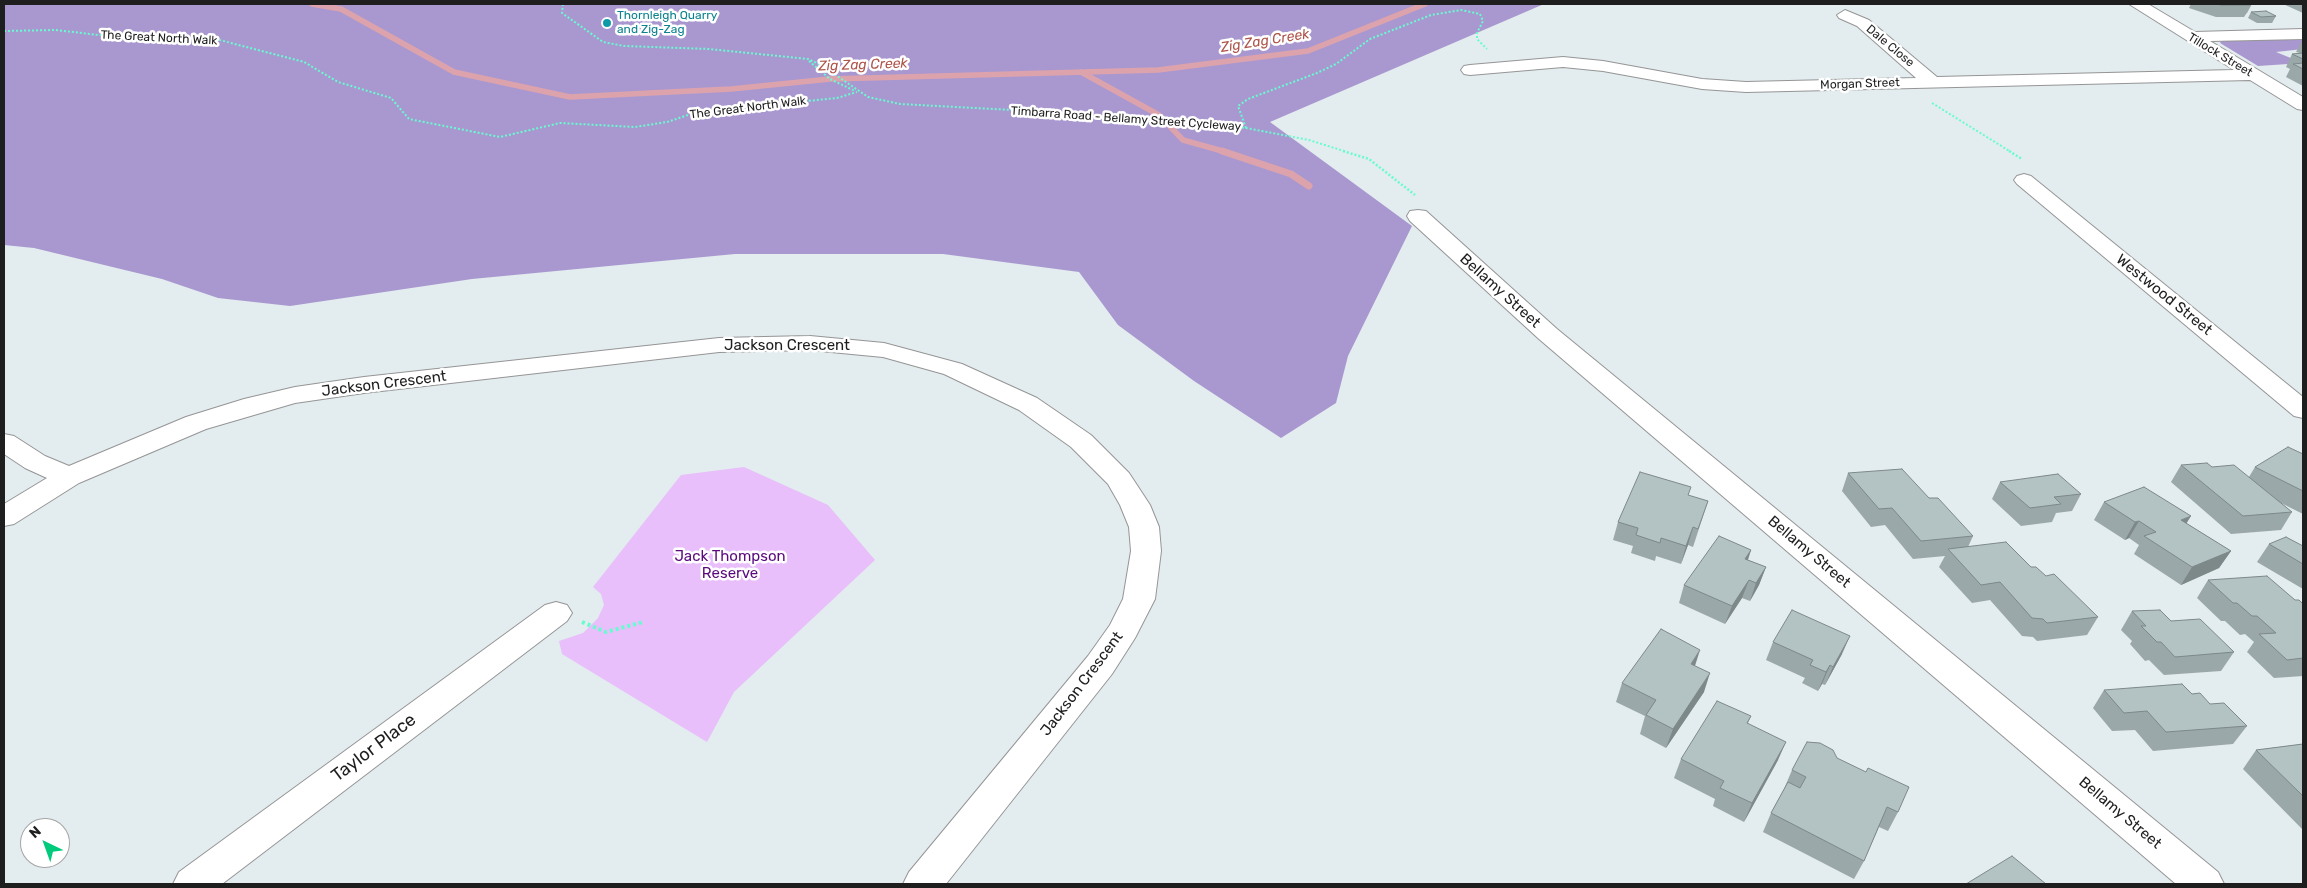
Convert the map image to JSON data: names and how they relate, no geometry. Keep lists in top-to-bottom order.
{
  "streets": {
    "street": [
      "Dale Close",
      "Tillock Street",
      "Morgan Street",
      "Bellamy Street",
      "Westwood Street",
      "Jackson Crescent",
      "Taylor Place"
    ],
    "path": ["The Great North Walk", "Timbarra Road - Bellamy Street Cycleway"]
  },
  "crossings": [
    ["The Great North Walk", "Timbarra Road - Bellamy Street Cycleway"],
    ["Dale Close", "Morgan Street"],
    ["Tillock Street", "Morgan Street"],
    ["Timbarra Road - Bellamy Street Cycleway", "Bellamy Street"]
  ],
  "water": ["Zig Zag Creek"],
  "parks": ["Jack Thompson Reserve"],
  "places": ["Thornleigh Quarry and Zig-Zag"],
  "north": "top left"
}
